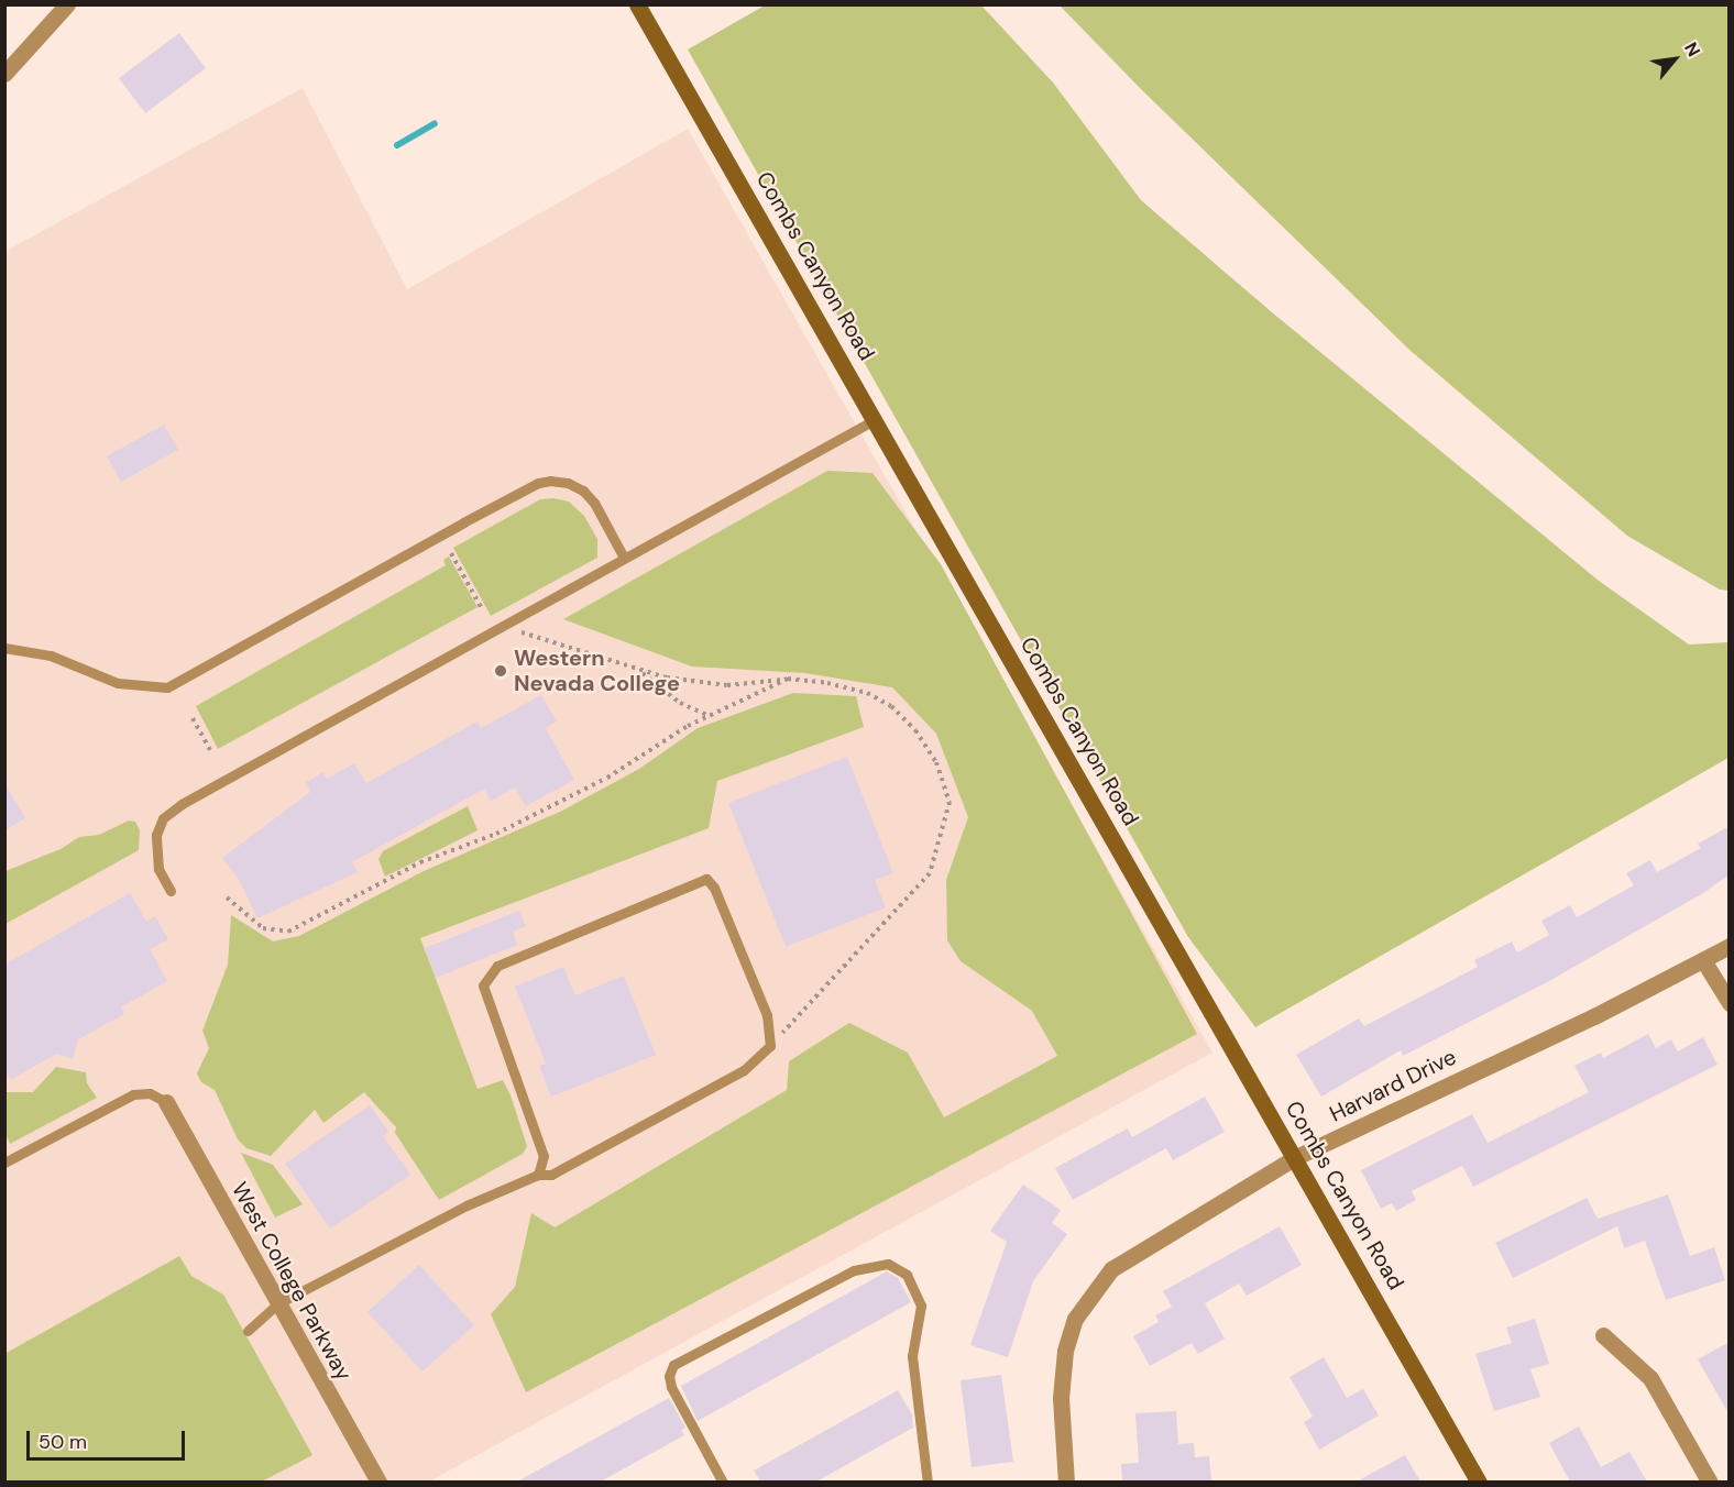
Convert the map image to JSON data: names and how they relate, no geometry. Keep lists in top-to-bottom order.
{
  "streets": {
    "street": ["Combs Canyon Road", "Harvard Drive", "West College Parkway"]
  },
  "crossings": [
    ["Combs Canyon Road", "Harvard Drive"]
  ],
  "places": ["Western Nevada College"],
  "scale_bar": "50 m",
  "north": "top right"
}
